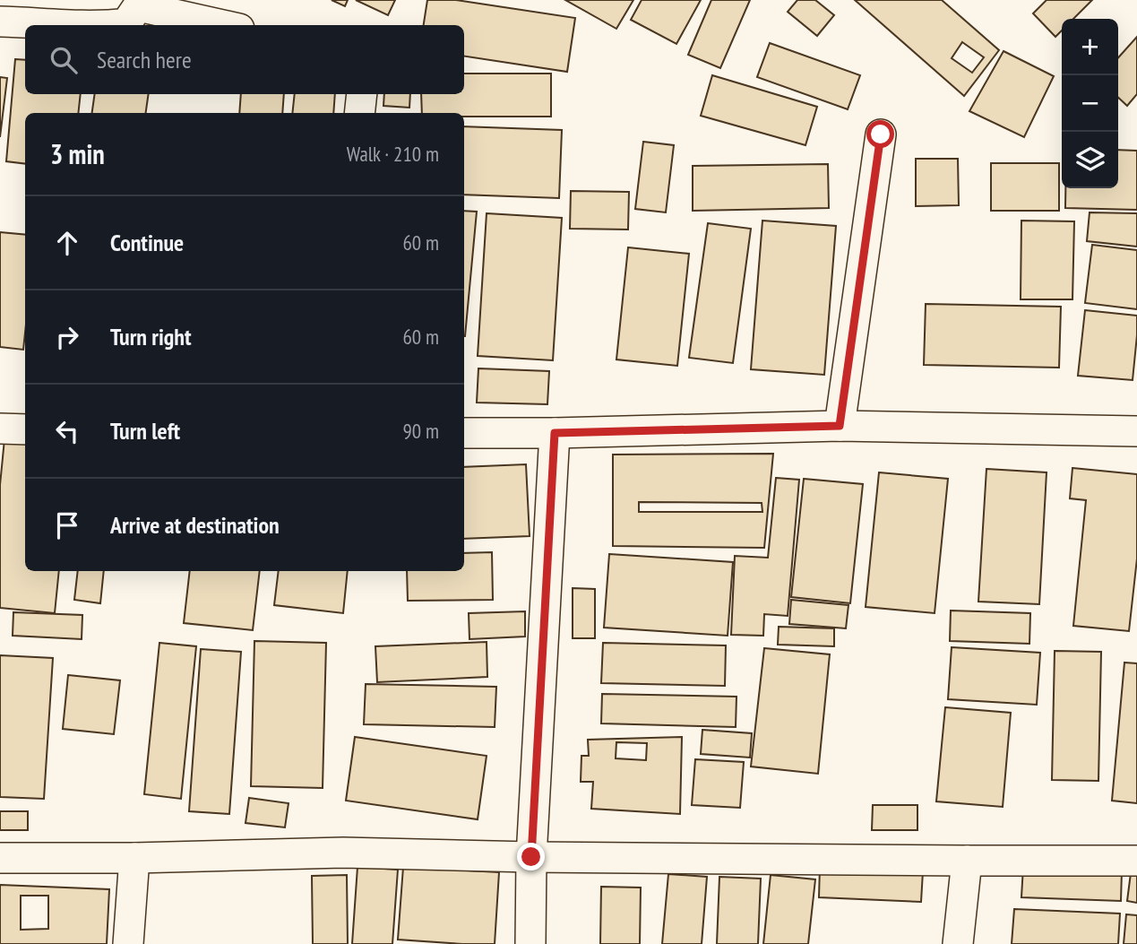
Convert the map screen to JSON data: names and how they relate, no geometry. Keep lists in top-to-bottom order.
{
  "page": {
    "map_buttons": ["+", "−"],
    "search": "Search here",
    "heading": ["3 min", "Walk · 210 m"],
    "list": [
      ["Continue", "60 m"],
      ["Turn right", "60 m"],
      ["Turn left", "90 m"],
      "Arrive at destination"
    ]
  }
}
